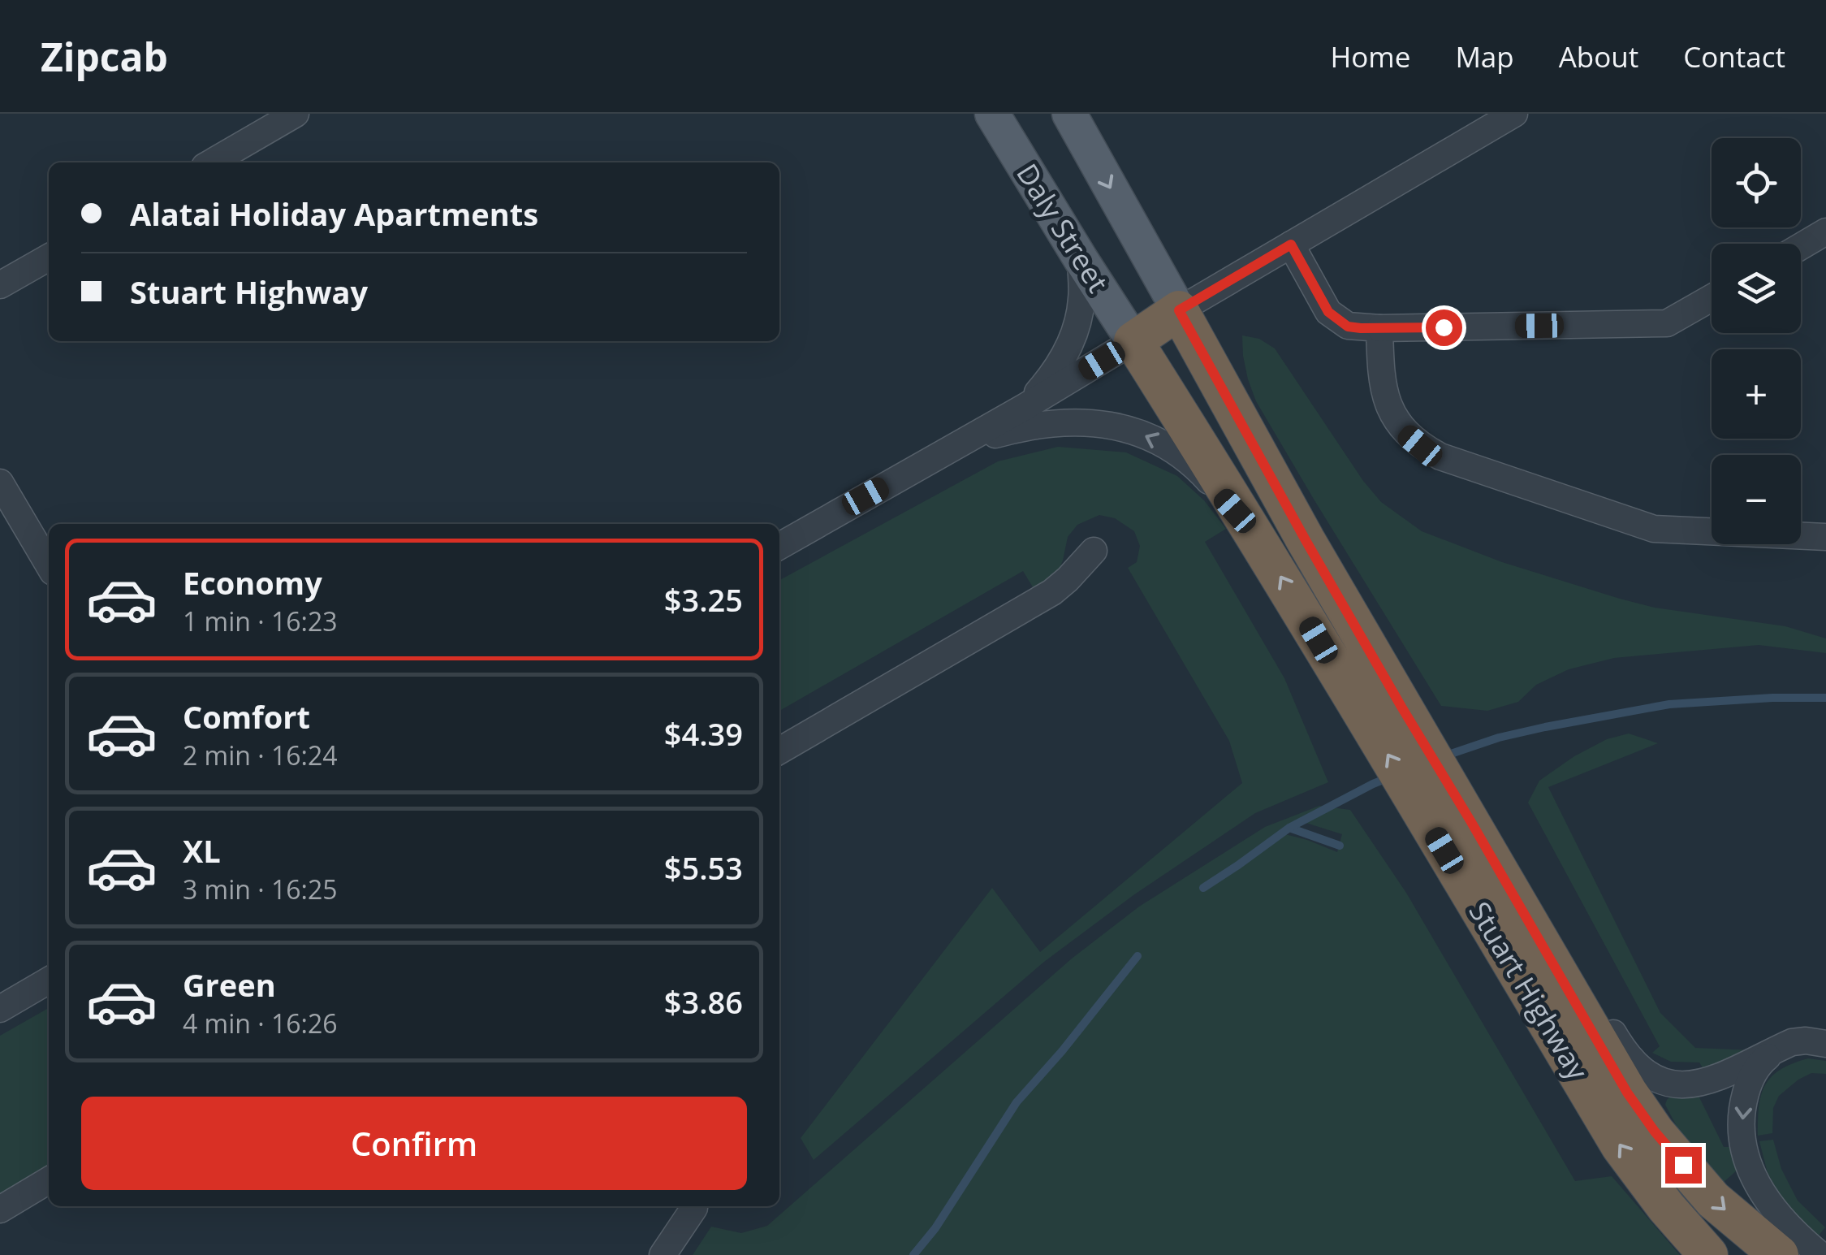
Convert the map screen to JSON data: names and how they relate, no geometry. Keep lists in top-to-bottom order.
{
  "streets": {
    "highway": ["Stuart Highway"],
    "main road": ["Daly Street"]
  },
  "crossings": [
    ["Daly Street", "Stuart Highway"]
  ],
  "page": {
    "header": "Zipcab",
    "nav": [
      "Home",
      "Map",
      "About",
      "Contact"
    ],
    "map_buttons": ["+", "−"],
    "banner": ["Alatai Holiday Apartments", "Stuart Highway"],
    "list": [
      {
        "name": "Economy",
        "note": "1 min · 16:23",
        "value": "$3.25"
      },
      {
        "name": "Comfort",
        "note": "2 min · 16:24",
        "value": "$4.39"
      },
      {
        "name": "XL",
        "note": "3 min · 16:25",
        "value": "$5.53"
      },
      {
        "name": "Green",
        "note": "4 min · 16:26",
        "value": "$3.86"
      }
    ],
    "buttons": "Confirm"
  }
}
